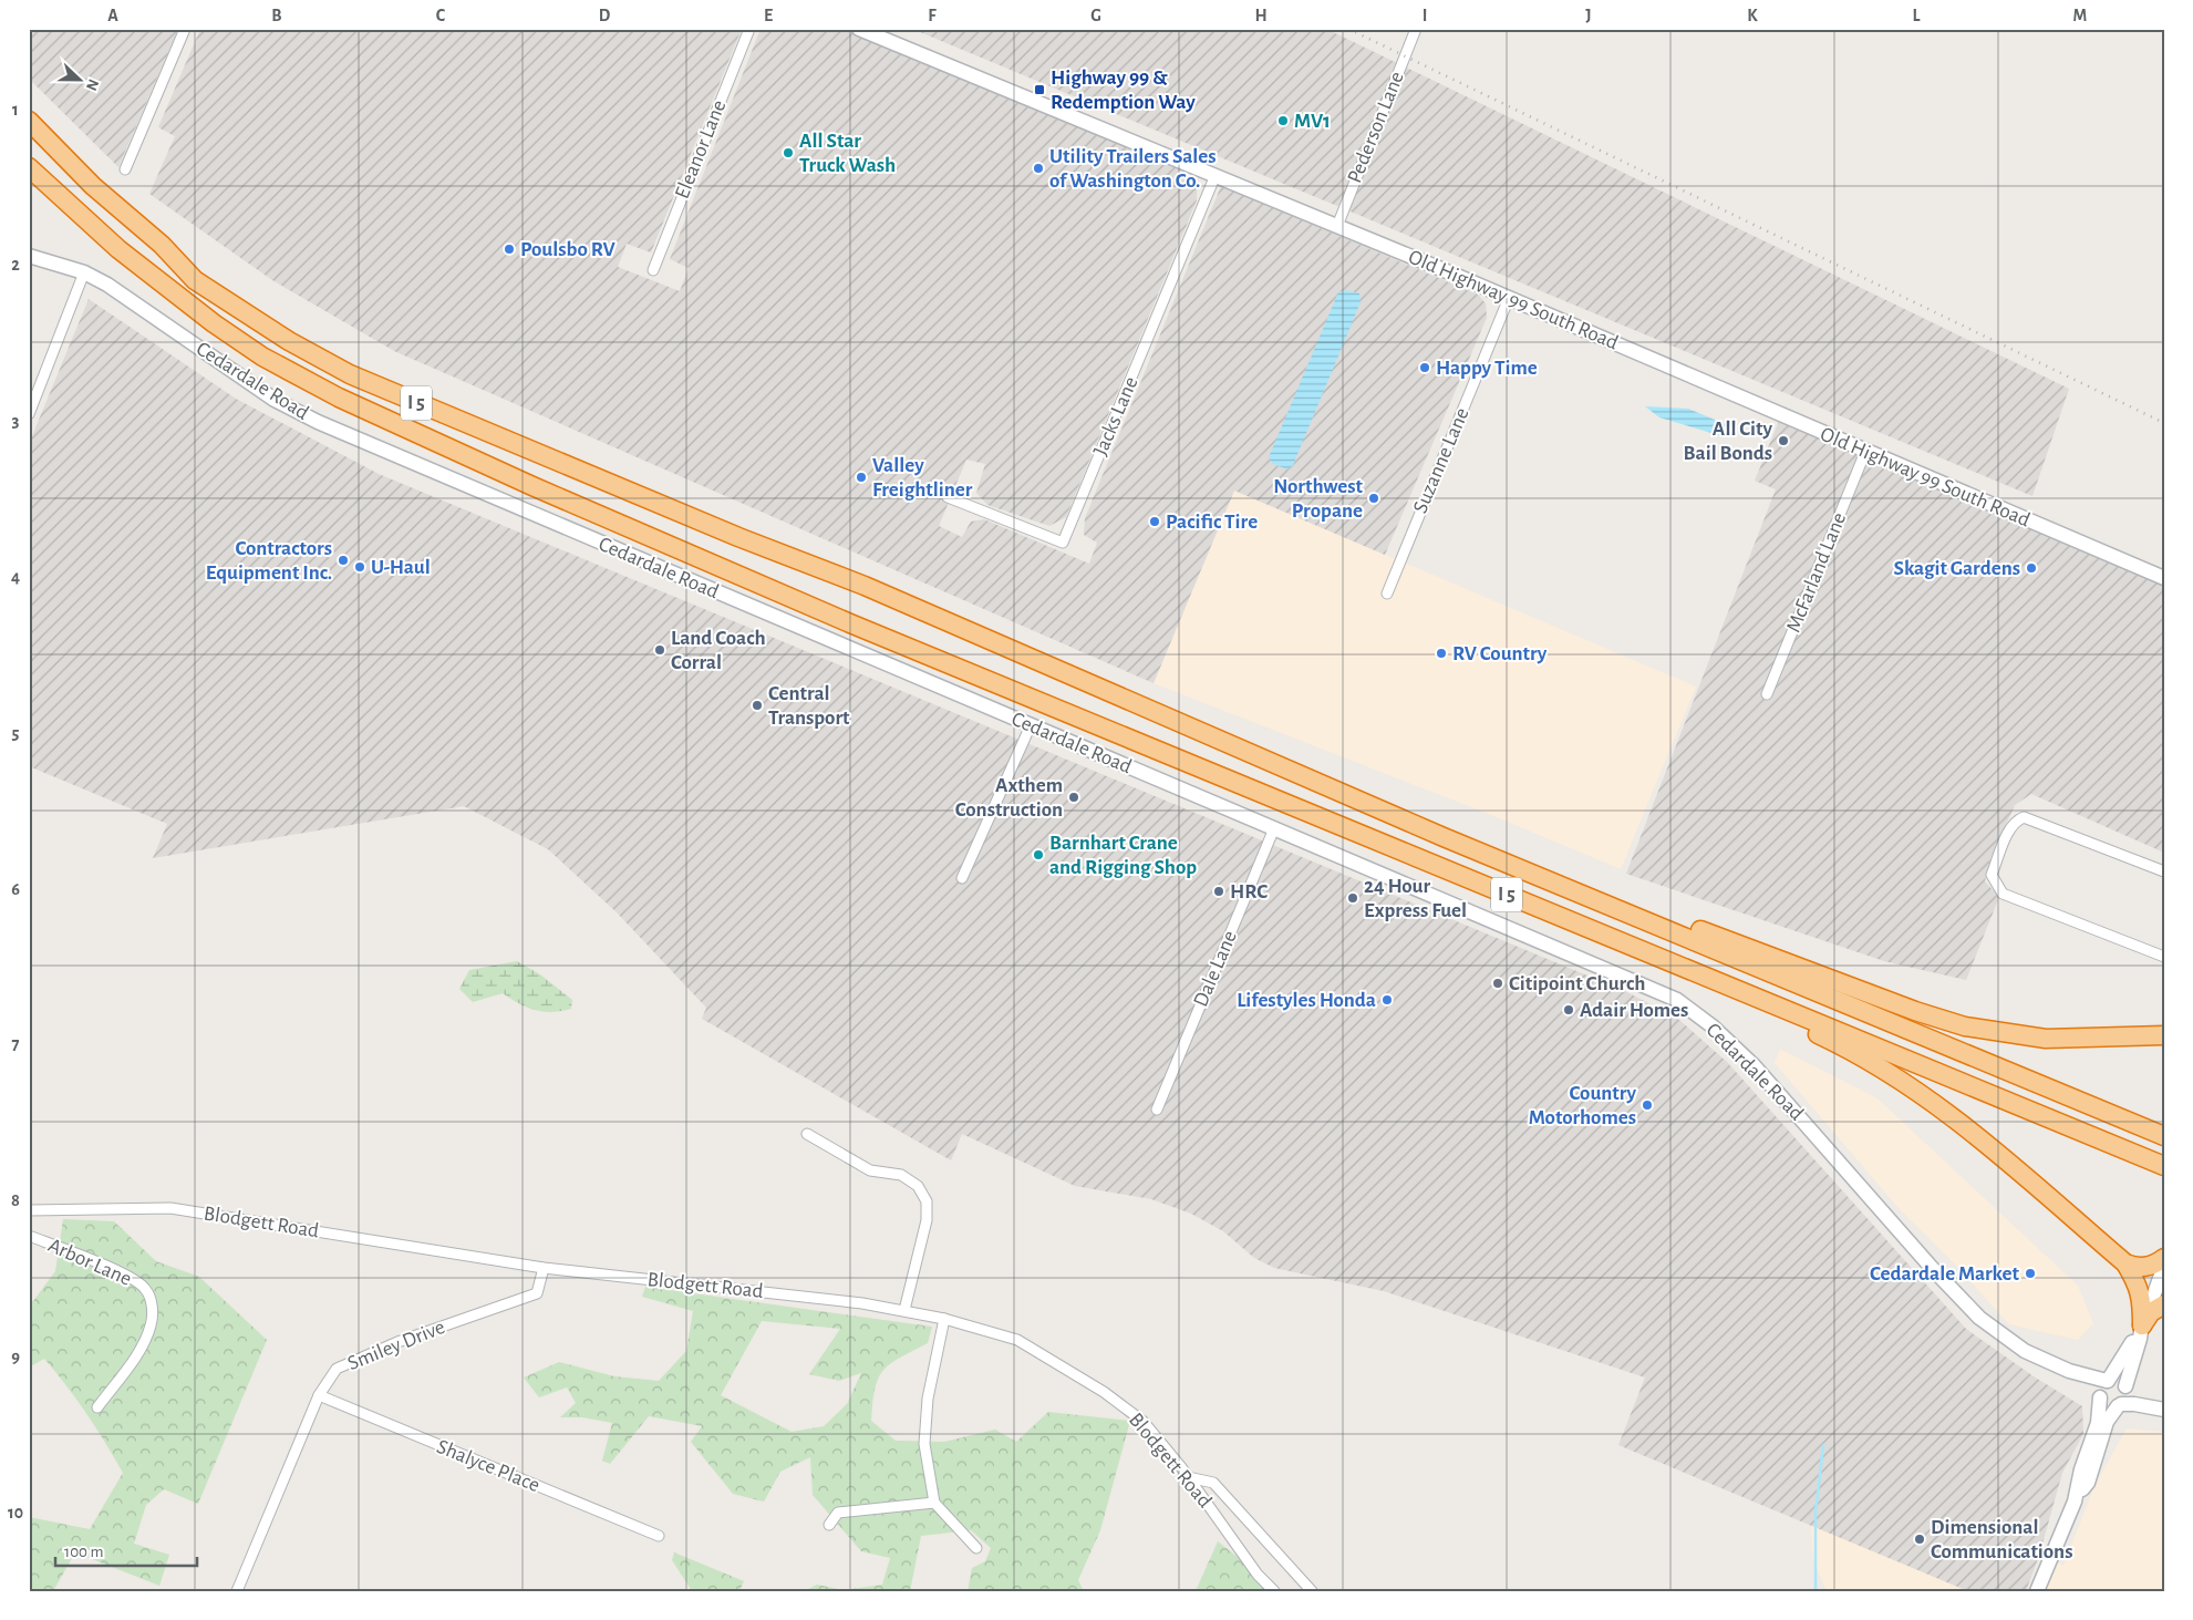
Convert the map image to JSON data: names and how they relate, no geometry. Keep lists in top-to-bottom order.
{
  "streets": {
    "highway": ["I 5"],
    "street": [
      "Pederson Lane",
      "Eleanor Lane",
      "Old Highway 99 South Road",
      "Cedardale Road",
      "Jacks Lane",
      "Suzanne Lane",
      "McFarland Lane",
      "Dale Lane",
      "Blodgett Road",
      "Arbor Lane",
      "Smiley Drive",
      "Shalyce Place"
    ]
  },
  "crossings": [
    ["Pederson Lane", "Old Highway 99 South Road"],
    ["Old Highway 99 South Road", "Jacks Lane"],
    ["Old Highway 99 South Road", "Suzanne Lane"],
    ["Old Highway 99 South Road", "McFarland Lane"],
    ["Cedardale Road", "Dale Lane"],
    ["Blodgett Road", "Smiley Drive"],
    ["Smiley Drive", "Shalyce Place"]
  ],
  "places": {
    "transit": ["Highway 99 & Redemption Way"],
    "other": [
      "MV1",
      "All Star Truck Wash",
      "Utility Trailers Sales of Washington Co.",
      "Poulsbo RV",
      "Happy Time",
      "All City Bail Bonds",
      "Valley Freightliner",
      "Northwest Propane",
      "Pacific Tire",
      "Contractors Equipment Inc.",
      "U-Haul",
      "Skagit Gardens",
      "Land Coach Corral",
      "RV Country",
      "Central Transport",
      "Axthem Construction",
      "Barnhart Crane and Rigging Shop",
      "HRC",
      "24 Hour Express Fuel",
      "Citipoint Church",
      "Lifestyles Honda",
      "Adair Homes",
      "Country Motorhomes",
      "Cedardale Market",
      "Dimensional Communications"
    ]
  },
  "scale_bar": "100 m",
  "north": "right",
  "grid": {
    "columns": [
      "A",
      "B",
      "C",
      "D",
      "E",
      "F",
      "G",
      "H",
      "I",
      "J",
      "K",
      "L",
      "M"
    ],
    "rows": [
      "1",
      "2",
      "3",
      "4",
      "5",
      "6",
      "7",
      "8",
      "9",
      "10"
    ]
  }
}
